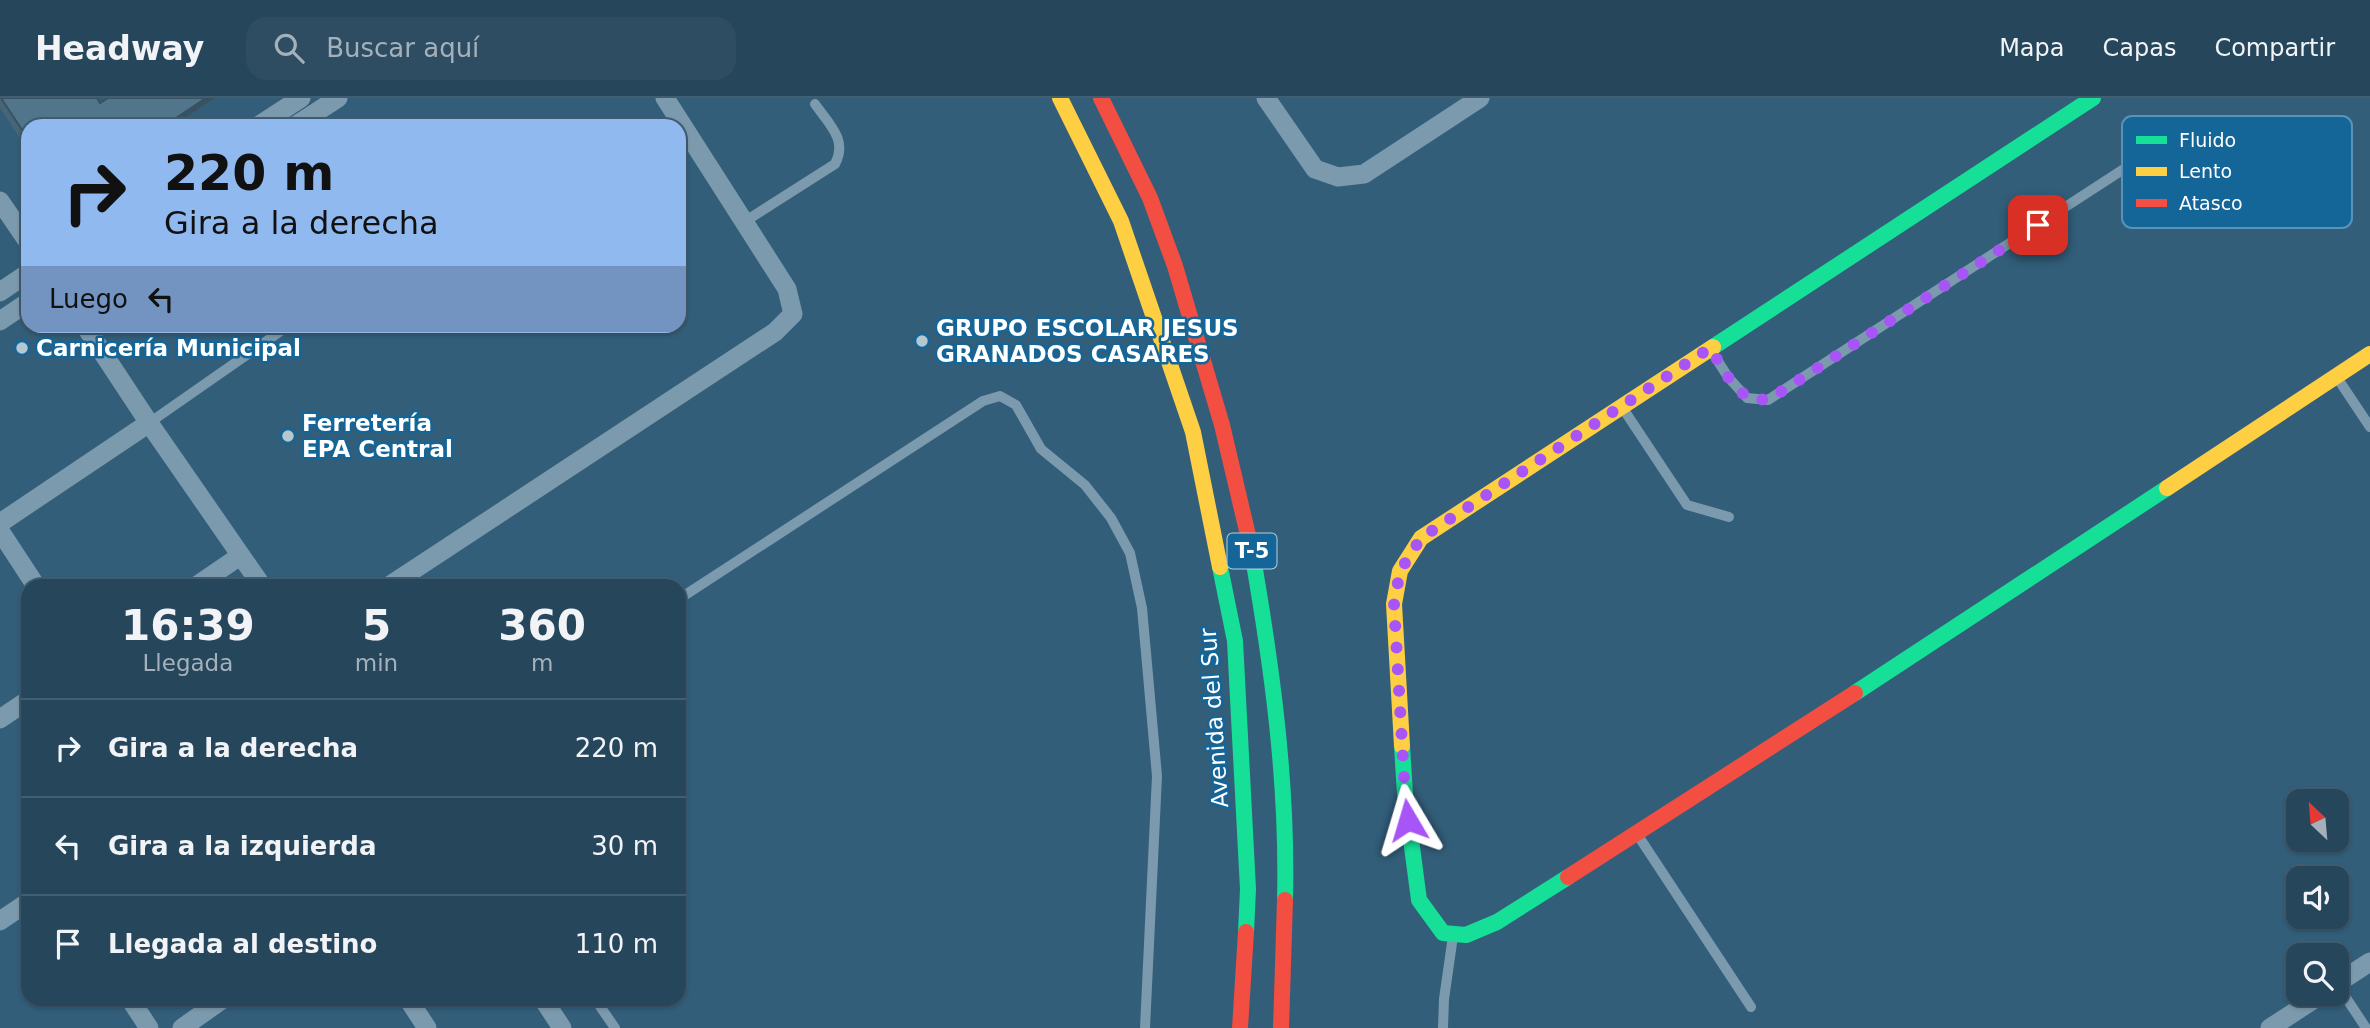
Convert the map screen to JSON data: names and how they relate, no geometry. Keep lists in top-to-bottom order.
{
  "streets": {
    "main road": ["T-5", "Avenida del Sur"]
  },
  "places": ["GRUPO ESCOLAR JESUS GRANADOS CASARES", "Carnicería Municipal", "Ferretería EPA Central"],
  "legend": ["Fluido", "Lento", "Atasco"],
  "north": "top left",
  "page": {
    "header": "Headway",
    "search": "Buscar aquí",
    "nav": ["Mapa", "Capas", "Compartir"],
    "turn": ["220 m", "Gira a la derecha"],
    "then": "Luego",
    "eta": [
      "16:39",
      "Llegada",
      "5",
      "min",
      "360",
      "m"
    ],
    "list": [
      {
        "name": "Gira a la derecha",
        "value": "220 m"
      },
      {
        "name": "Gira a la izquierda",
        "value": "30 m"
      },
      {
        "name": "Llegada al destino",
        "value": "110 m"
      }
    ]
  }
}
